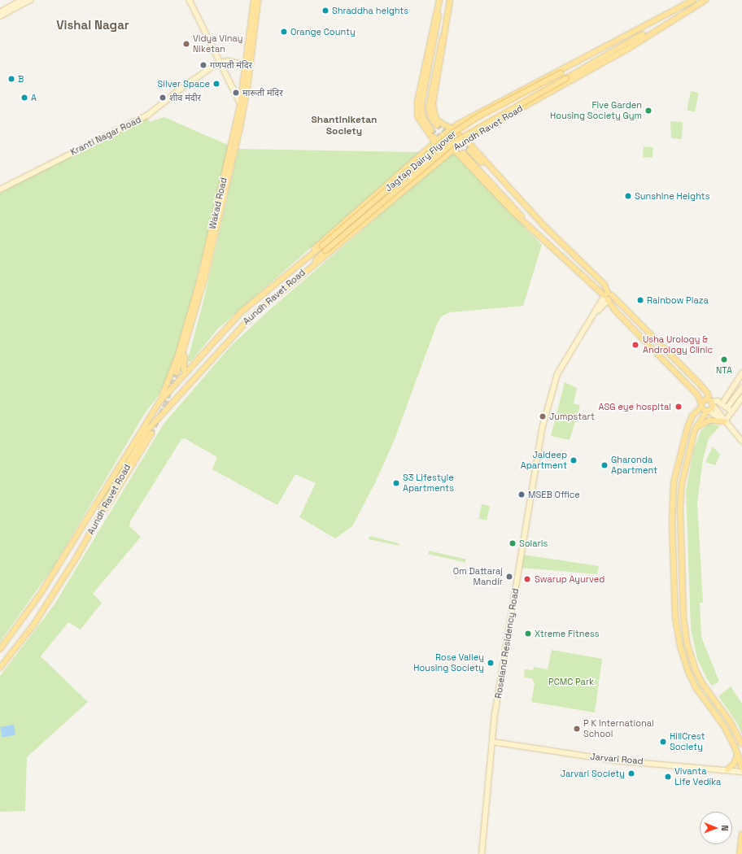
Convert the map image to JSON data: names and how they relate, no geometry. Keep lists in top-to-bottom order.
{
  "streets": {
    "main road": ["Aundh Ravet Road", "Jagtap Dairy Flyover", "Wakad Road"],
    "street": ["Kranti Nagar Road", "Roseland Residency Road", "Jarvari Road"]
  },
  "crossings": [
    ["Aundh Ravet Road", "Jagtap Dairy Flyover"],
    ["Aundh Ravet Road", "Wakad Road"],
    ["Roseland Residency Road", "Jarvari Road"]
  ],
  "districts": ["Vishal Nagar", "Shantiniketan Society"],
  "parks": ["PCMC Park"],
  "places": [
    "Shraddha heights",
    "Orange County",
    "Vidya Vinay Niketan",
    "गणपती मंदिर",
    "B",
    "Silver Space",
    "मारूती मंदिर",
    "A",
    "शीव मंदीर",
    "Five Garden Housing Society Gym",
    "Sunshine Heights",
    "Rainbow Plaza",
    "Usha Urology & Andrology Clinic",
    "NTA",
    "ASG eye hospital",
    "Jumpstart",
    "Jaideep Apartment",
    "Gharonda Apartment",
    "S3 Lifestyle Apartments",
    "MSEB Office",
    "Solaris",
    "Om Dattaraj Mandir",
    "Swarup Ayurved",
    "Xtreme Fitness",
    "Rose Valley Housing Society",
    "P K International School",
    "HillCrest Society",
    "Jarvari Society",
    "Vivanta Life Vedika"
  ],
  "north": "right"
}
